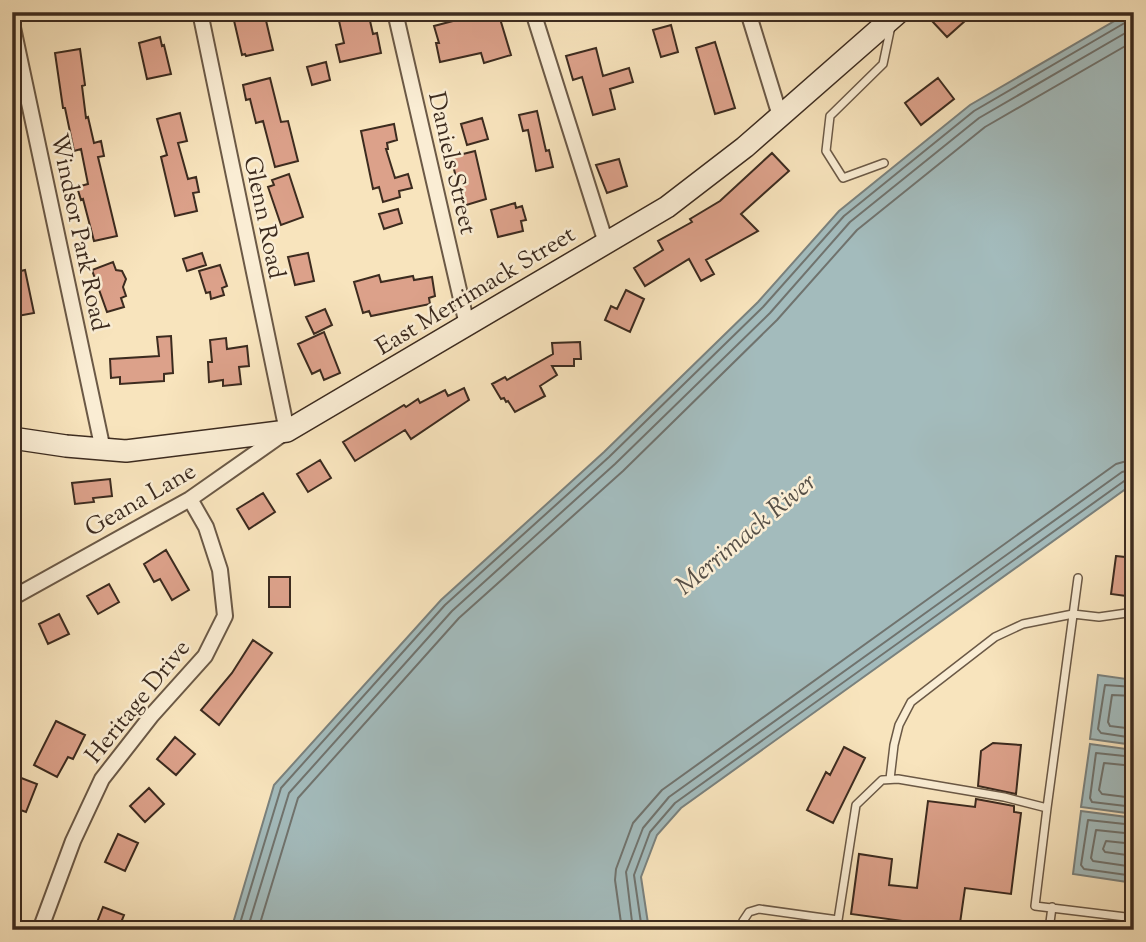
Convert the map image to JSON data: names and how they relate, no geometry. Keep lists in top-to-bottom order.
{
  "streets": {
    "street": [
      "Daniels Street",
      "Glenn Road",
      "Windsor Park Road",
      "East Merrimack Street",
      "Geana Lane",
      "Heritage Drive"
    ]
  },
  "crossings": [
    ["Daniels Street", "East Merrimack Street"],
    ["Glenn Road", "East Merrimack Street"],
    ["Glenn Road", "Geana Lane"],
    ["Windsor Park Road", "East Merrimack Street"],
    ["East Merrimack Street", "Geana Lane"],
    ["Geana Lane", "Heritage Drive"]
  ],
  "water": ["Merrimack River"]
}
